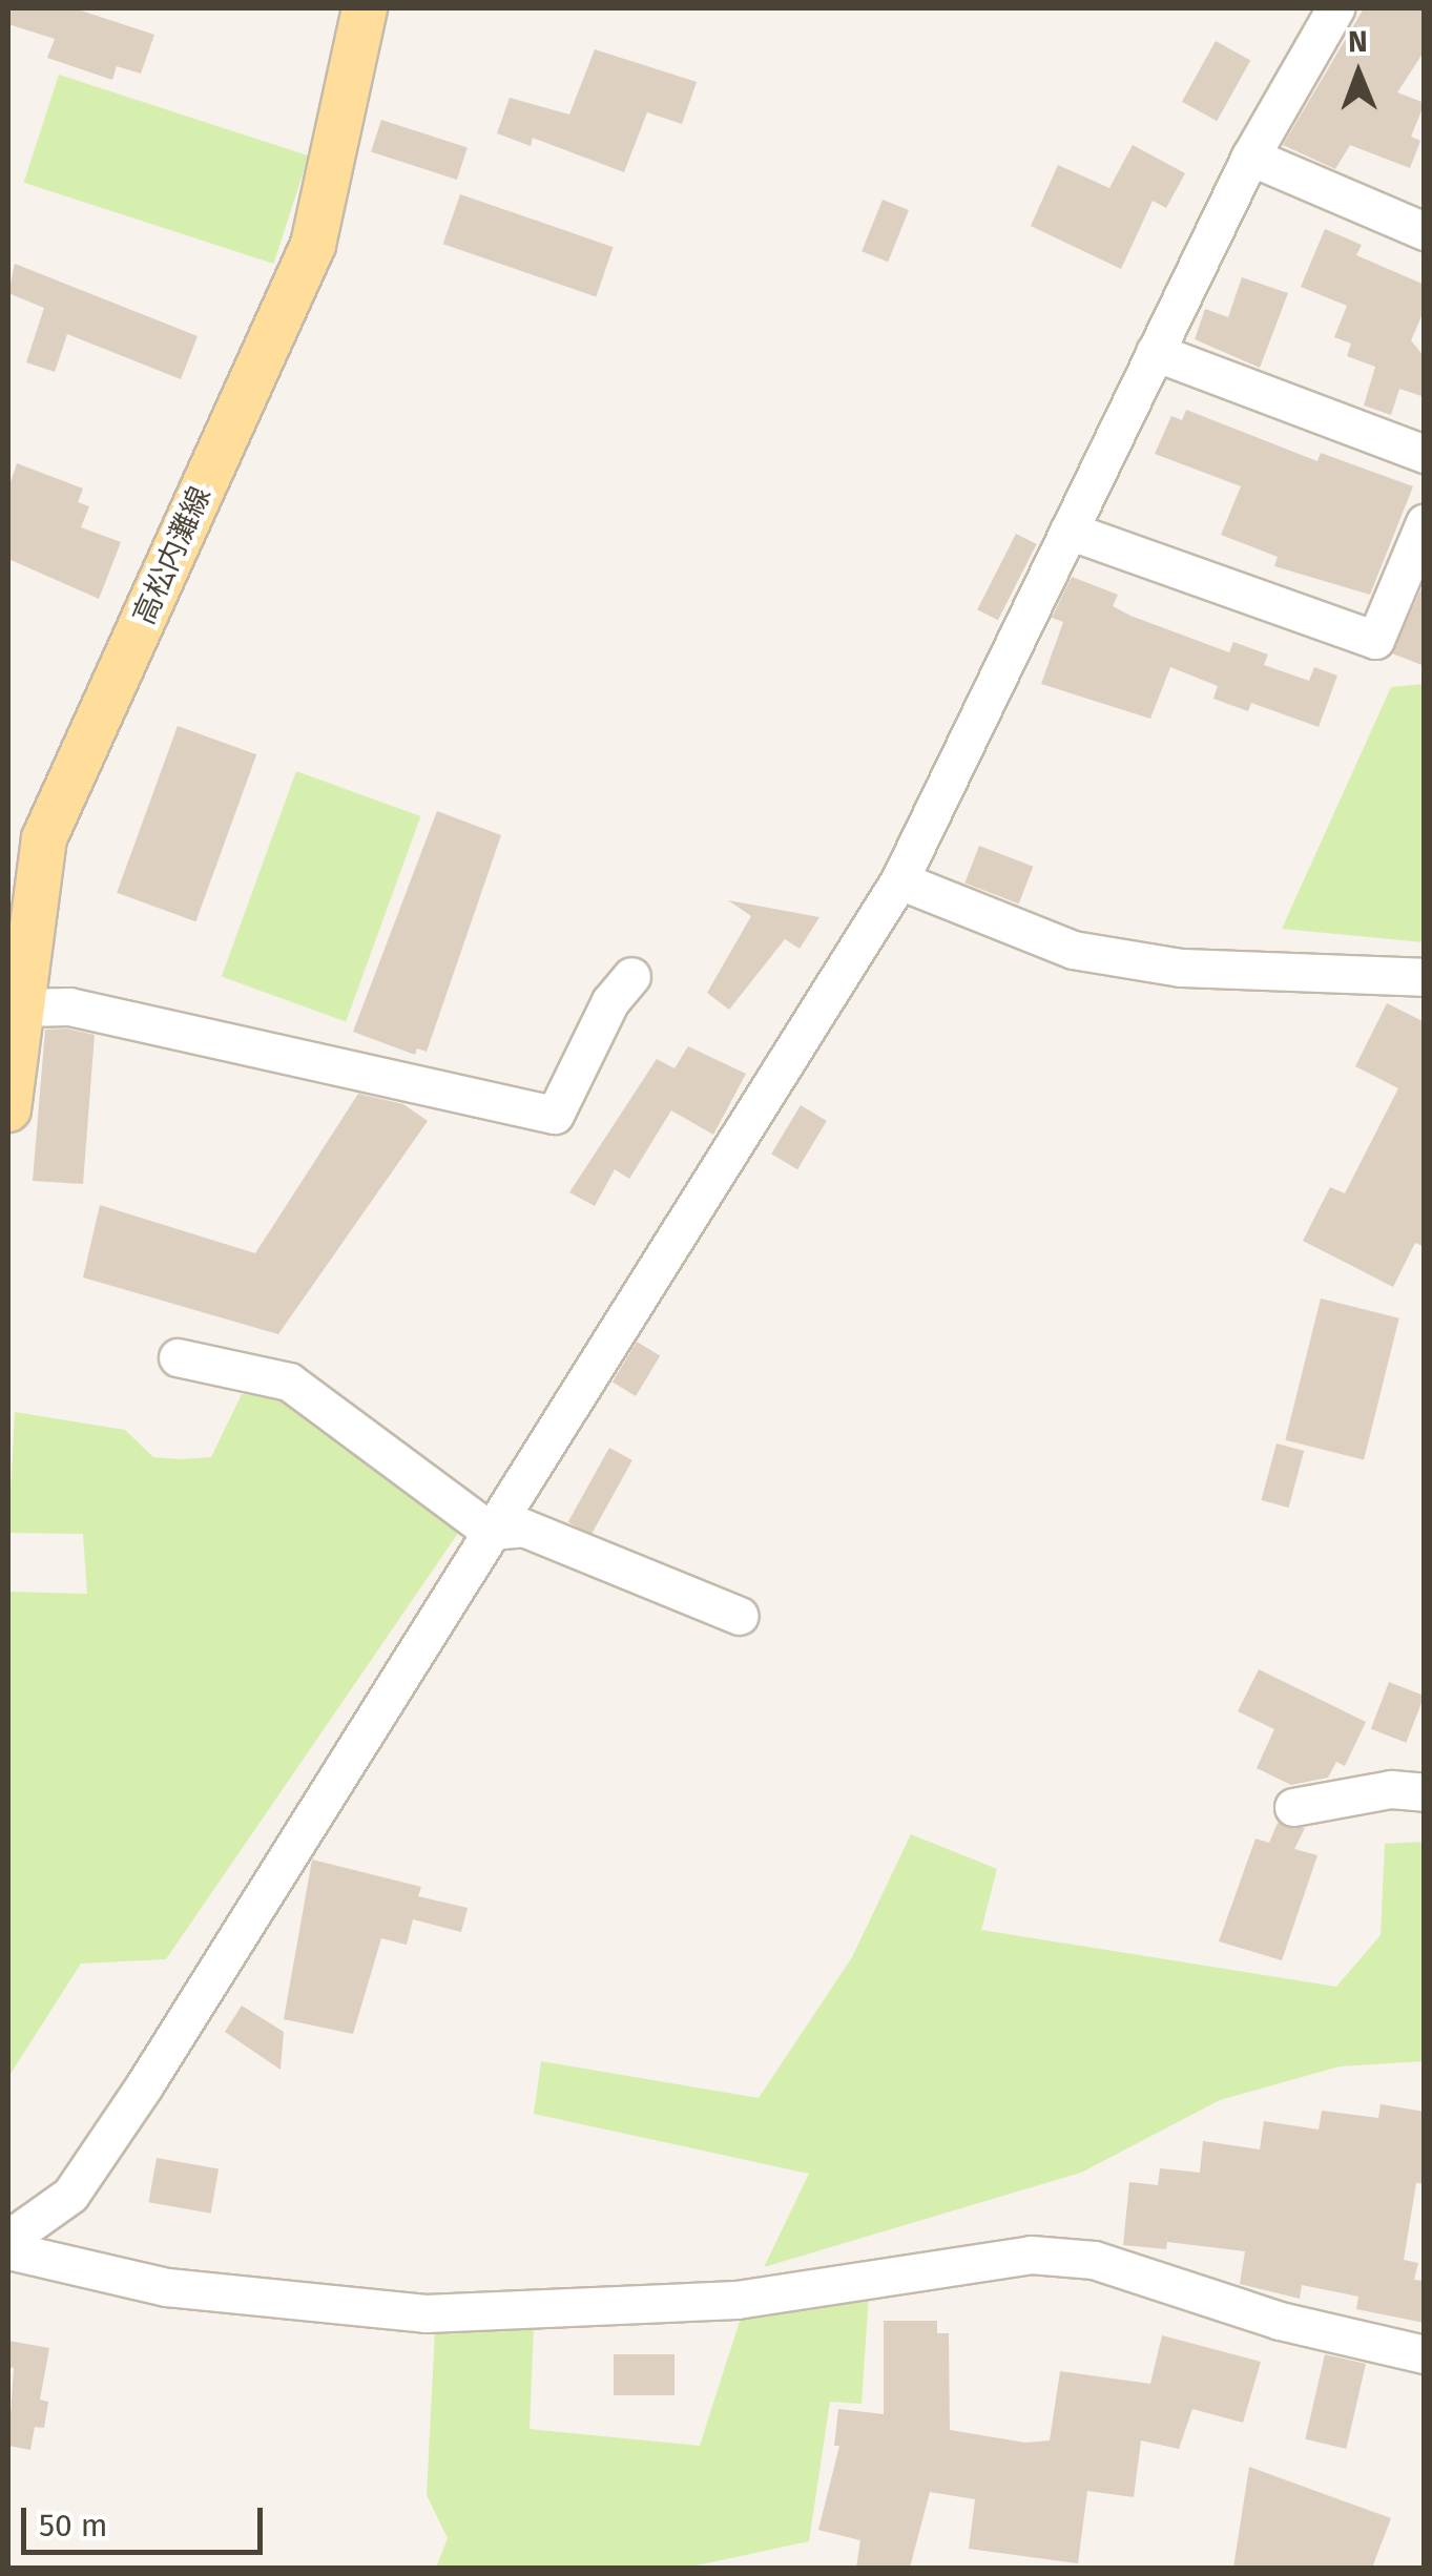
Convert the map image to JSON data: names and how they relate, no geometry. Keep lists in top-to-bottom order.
{
  "streets": {
    "main road": ["高松内灘線"]
  },
  "scale_bar": "50 m",
  "north": "top"
}
